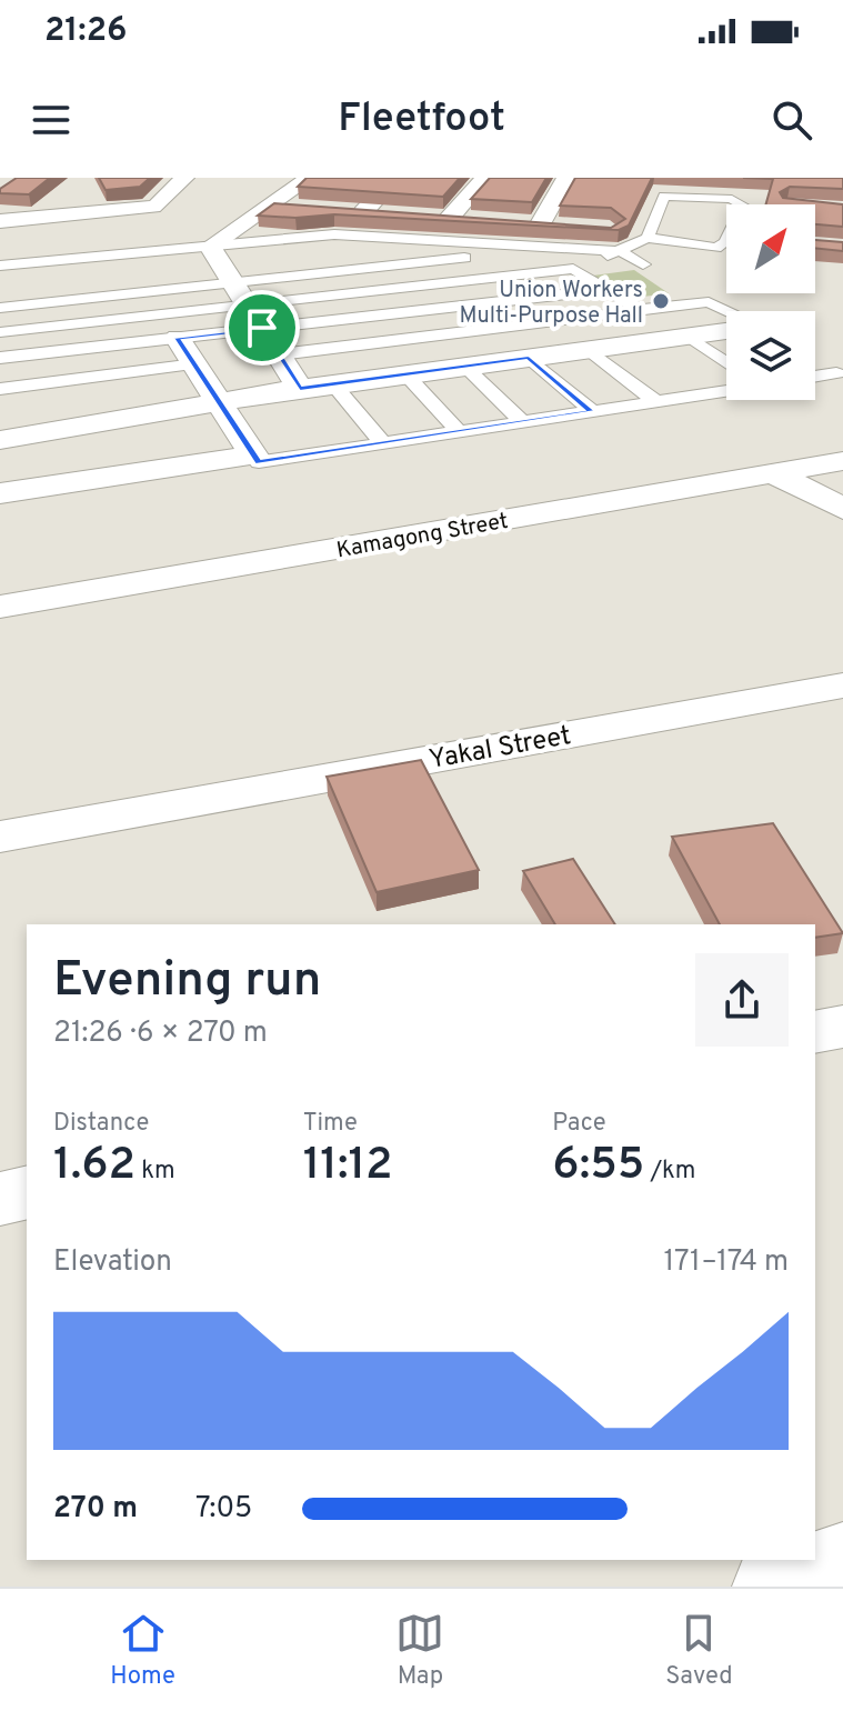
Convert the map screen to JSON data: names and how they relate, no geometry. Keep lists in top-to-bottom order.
{
  "streets": {
    "street": ["Kamagong Street", "Yakal Street"]
  },
  "places": ["Union Workers Multi-Purpose Hall"],
  "north": "top right",
  "page": {
    "status": "21:26",
    "header": "Fleetfoot",
    "heading": ["Evening run", "21:26 · 6 × 270 m"],
    "stats": [
      ["Distance", "1.62 km"],
      ["Time", "11:12"],
      ["Pace", "6:55 /km"]
    ],
    "chart": ["Elevation", "171–174 m"],
    "list": [
      {
        "name": "270 m",
        "note": "7:05"
      }
    ],
    "tabs": ["Home", "Map", "Saved"]
  }
}
